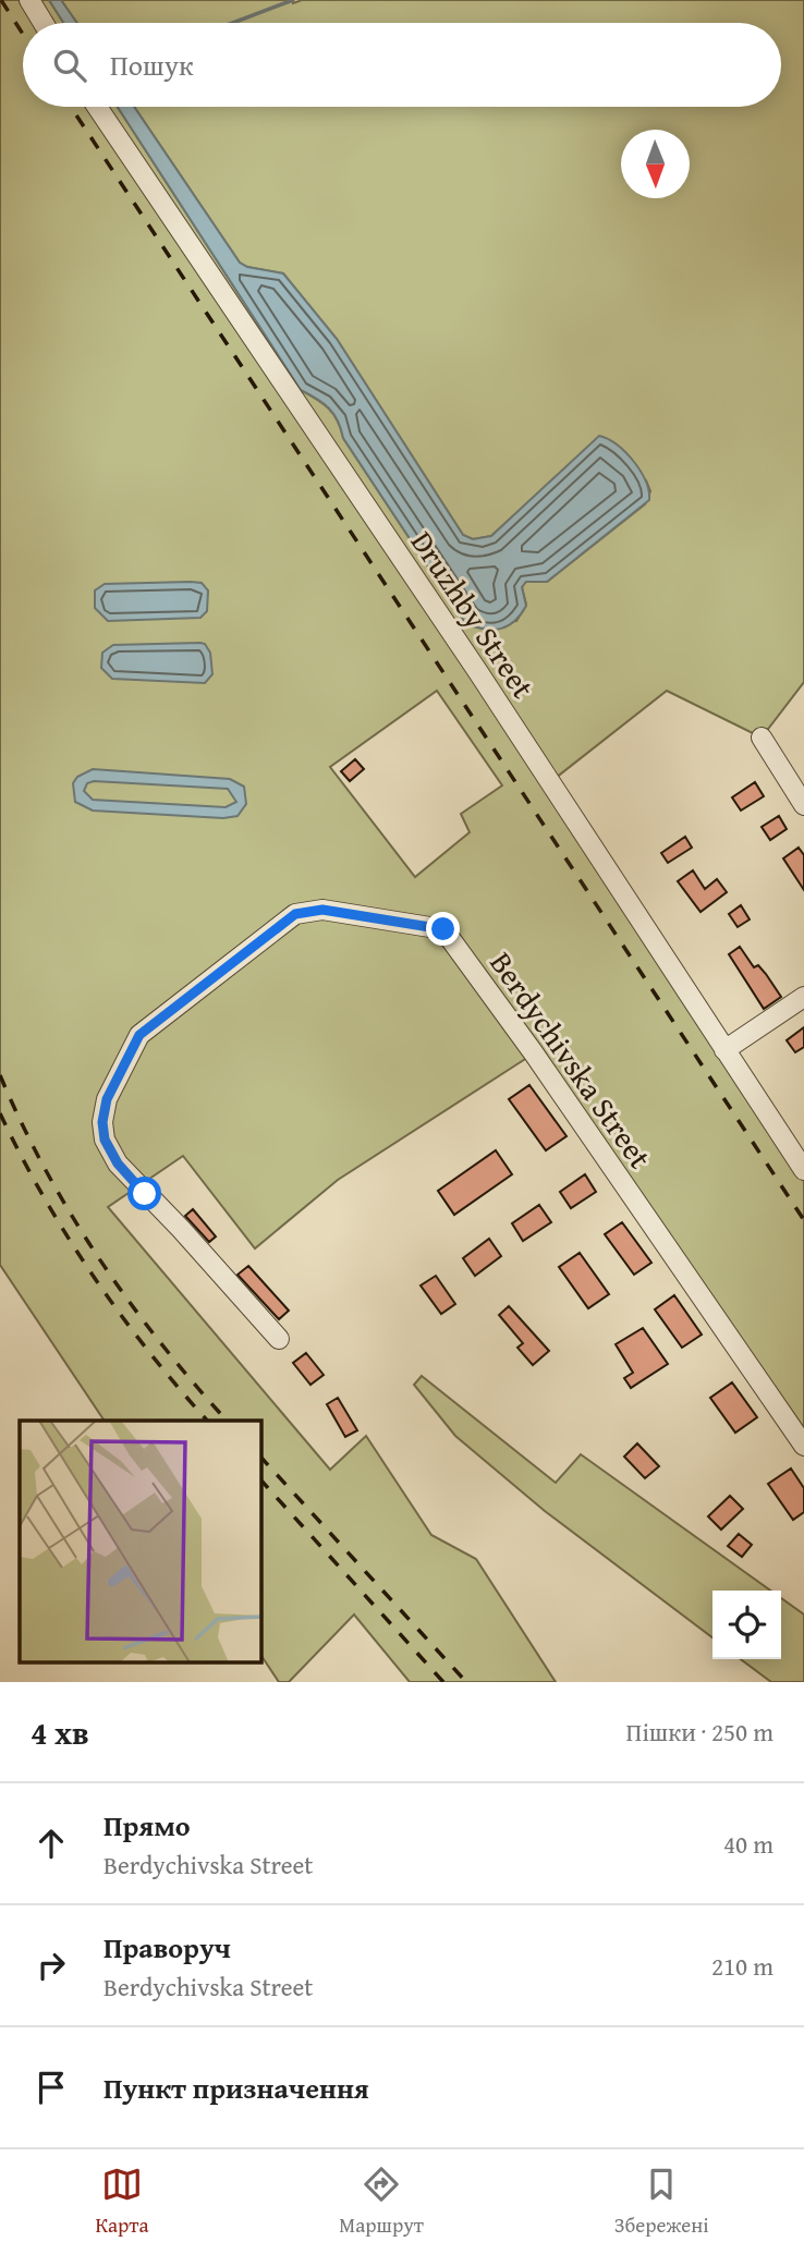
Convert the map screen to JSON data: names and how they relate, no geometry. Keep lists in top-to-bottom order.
{
  "streets": {
    "street": ["Druzhby Street", "Berdychivska Street"]
  },
  "north": "bottom",
  "page": {
    "search": "Пошук",
    "heading": ["4 хв", "Пішки · 250 m"],
    "list": [
      ["Прямо", "Berdychivska Street", "40 m"],
      ["Праворуч", "Berdychivska Street", "210 m"],
      "Пункт призначення"
    ],
    "nav": ["Карта", "Маршрут", "Збережені"]
  }
}
